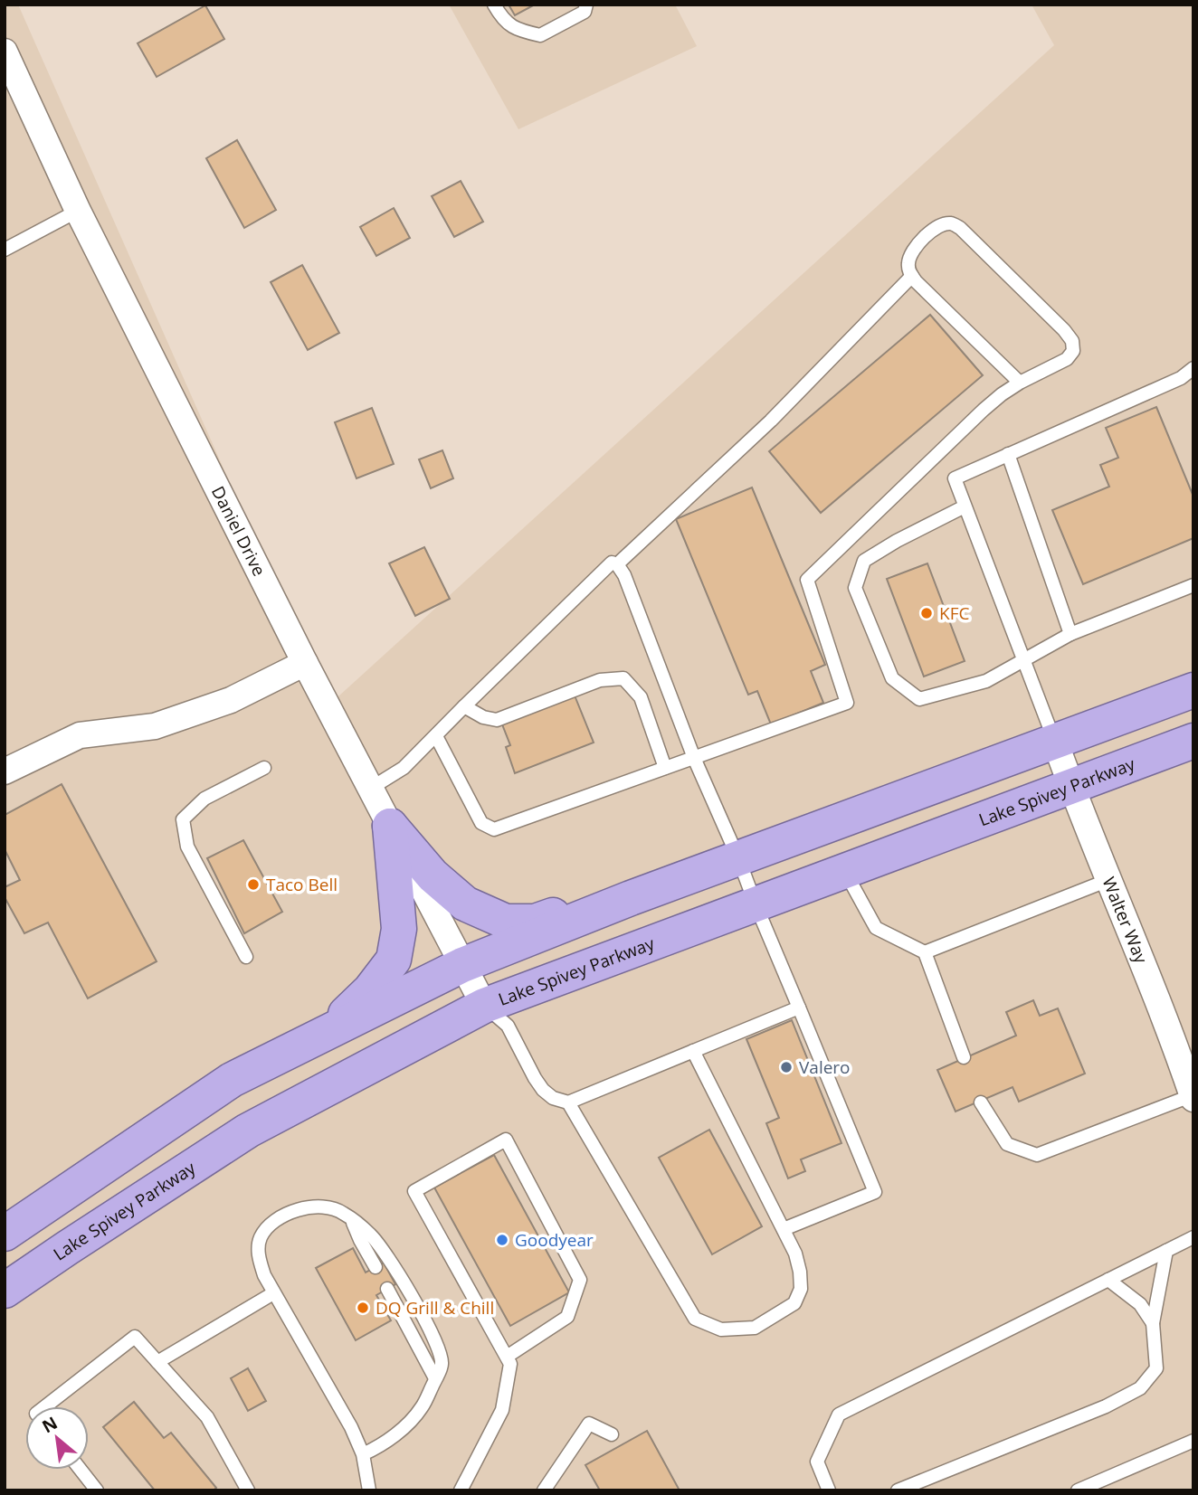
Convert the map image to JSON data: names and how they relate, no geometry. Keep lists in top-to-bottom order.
{
  "streets": {
    "highway": ["Lake Spivey Parkway"],
    "street": ["Daniel Drive", "Walter Way"]
  },
  "crossings": [
    ["Daniel Drive", "Lake Spivey Parkway"],
    ["Lake Spivey Parkway", "Walter Way"]
  ],
  "places": [
    "KFC",
    "Taco Bell",
    "Valero",
    "Goodyear",
    "DQ Grill & Chill"
  ],
  "north": "top left"
}
